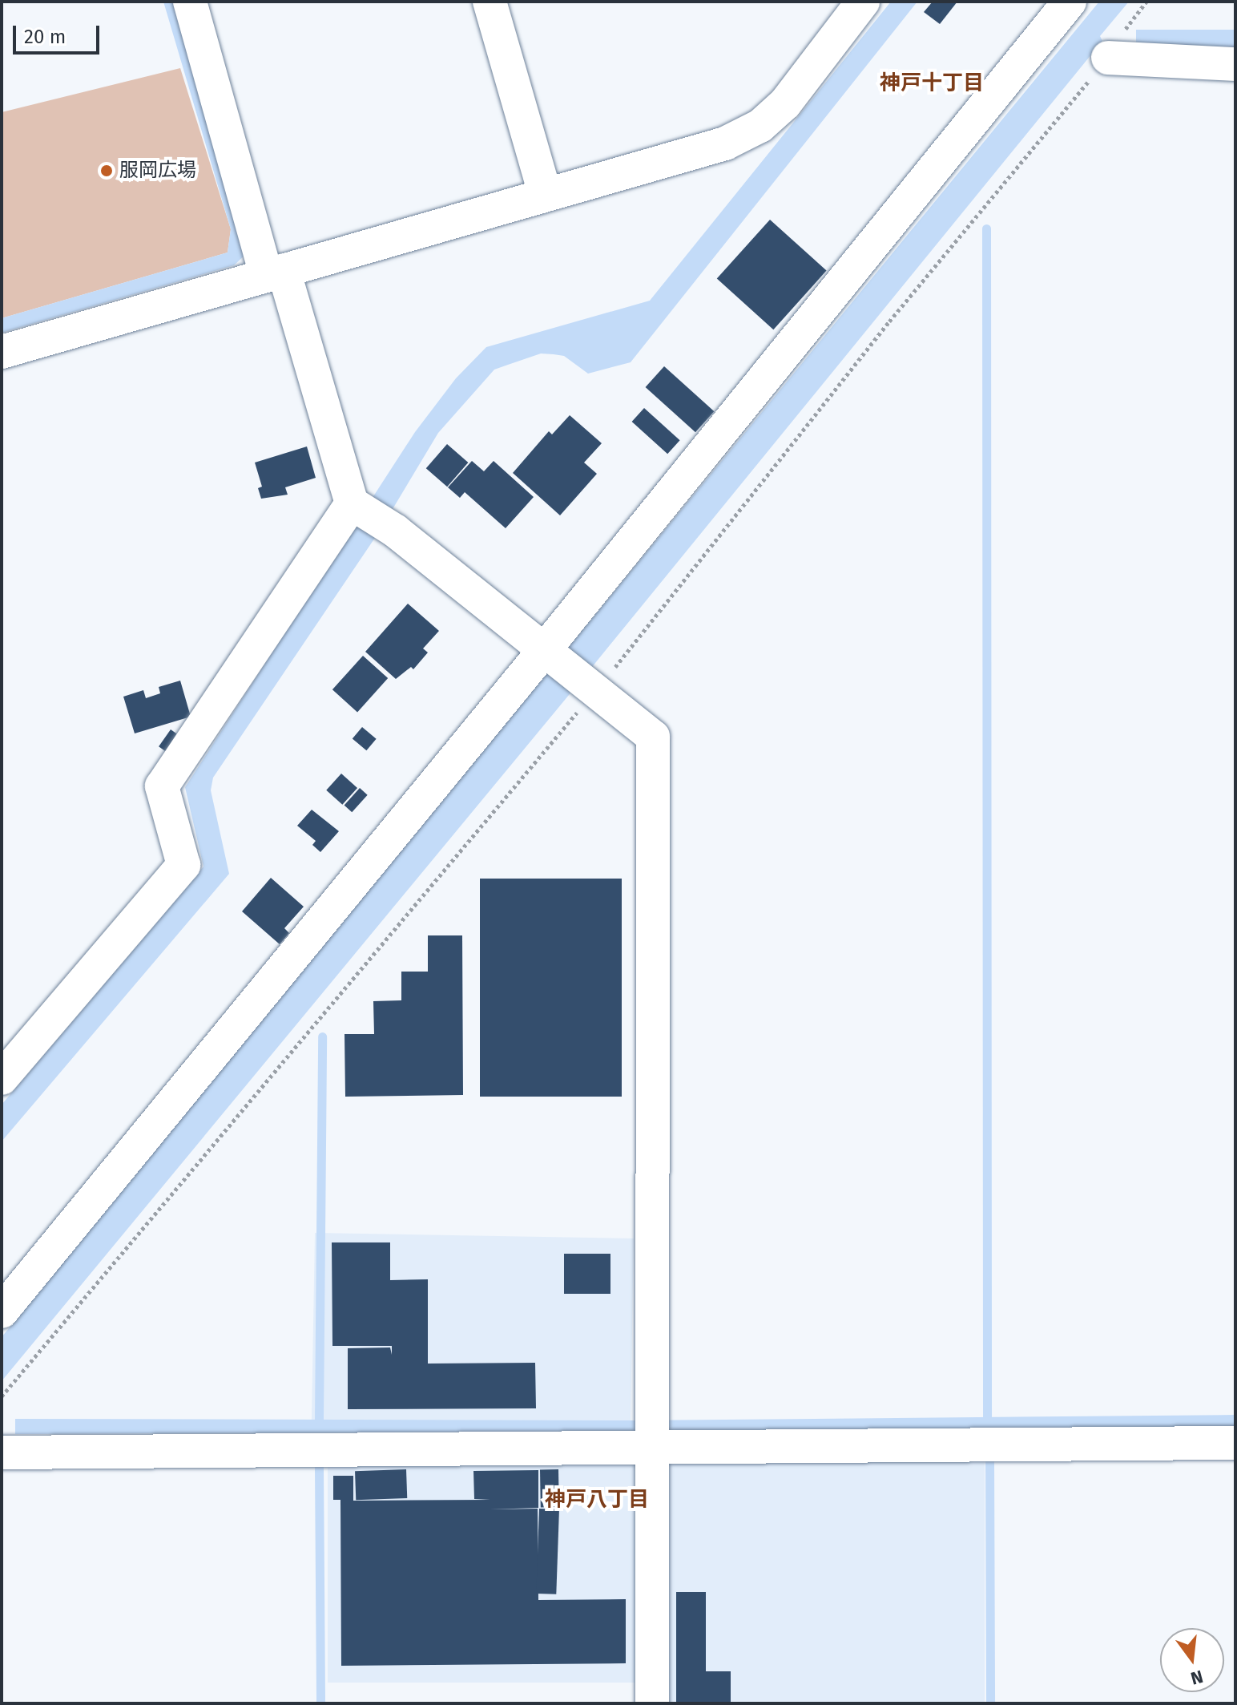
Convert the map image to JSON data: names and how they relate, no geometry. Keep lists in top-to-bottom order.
{
  "districts": ["神戸十丁目", "神戸八丁目"],
  "places": ["服岡広場"],
  "scale_bar": "20 m",
  "north": "bottom"
}
